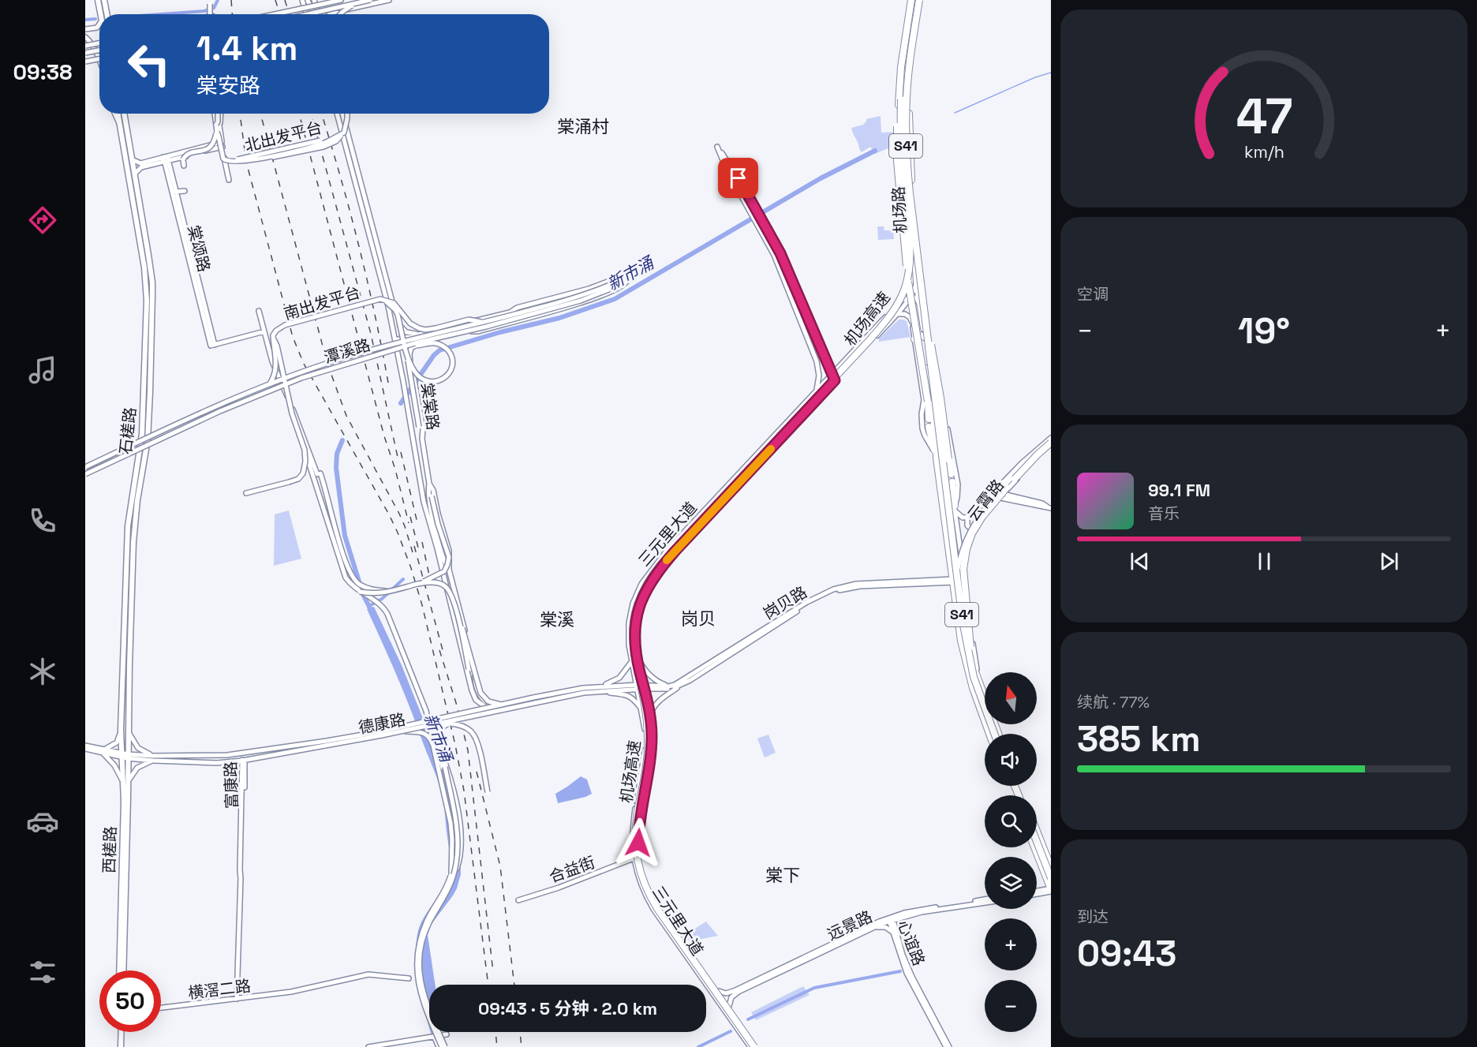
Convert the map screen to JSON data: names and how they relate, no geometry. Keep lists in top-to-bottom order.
{
  "streets": {
    "highway": ["S41", "机场路", "机场高速"],
    "main road": [
      "北出发平台",
      "棠颂路",
      "南出发平台",
      "潭溪路",
      "棠棠路",
      "石槎路",
      "云霄路",
      "三元里大道",
      "岗贝路",
      "德康路",
      "富康路",
      "西槎路",
      "合益街",
      "远景路",
      "心谊路",
      "横滘二路"
    ]
  },
  "crossings": [
    ["S41", "机场路"],
    ["机场路", "机场高速"],
    ["机场路", "三元里大道"],
    ["机场高速", "三元里大道"],
    ["潭溪路", "棠棠路"],
    ["石槎路", "德康路"],
    ["石槎路", "西槎路"],
    ["三元里大道", "岗贝路"],
    ["三元里大道", "德康路"],
    ["三元里大道", "合益街"],
    ["三元里大道", "远景路"],
    ["岗贝路", "德康路"],
    ["德康路", "富康路"],
    ["德康路", "西槎路"],
    ["富康路", "横滘二路"],
    ["远景路", "心谊路"]
  ],
  "districts": [
    "棠涌村",
    "岗贝",
    "棠溪",
    "棠下"
  ],
  "water": ["新市涌"],
  "north": "top",
  "page": {
    "tabs": "09:38",
    "turn": ["1.4 km", "棠安路"],
    "tile": [
      "空调",
      ["续航 · 77%", "385 km"],
      ["到达", "09:43"]
    ],
    "heat": ["−", "19°", "+"],
    "song": ["99.1 FM", "音乐"],
    "map_buttons": ["+", "−"],
    "limit": "50",
    "trip": "09:43 · 5 分钟 · 2.0 km",
    "gauge": ["47", "km/h"]
  }
}
